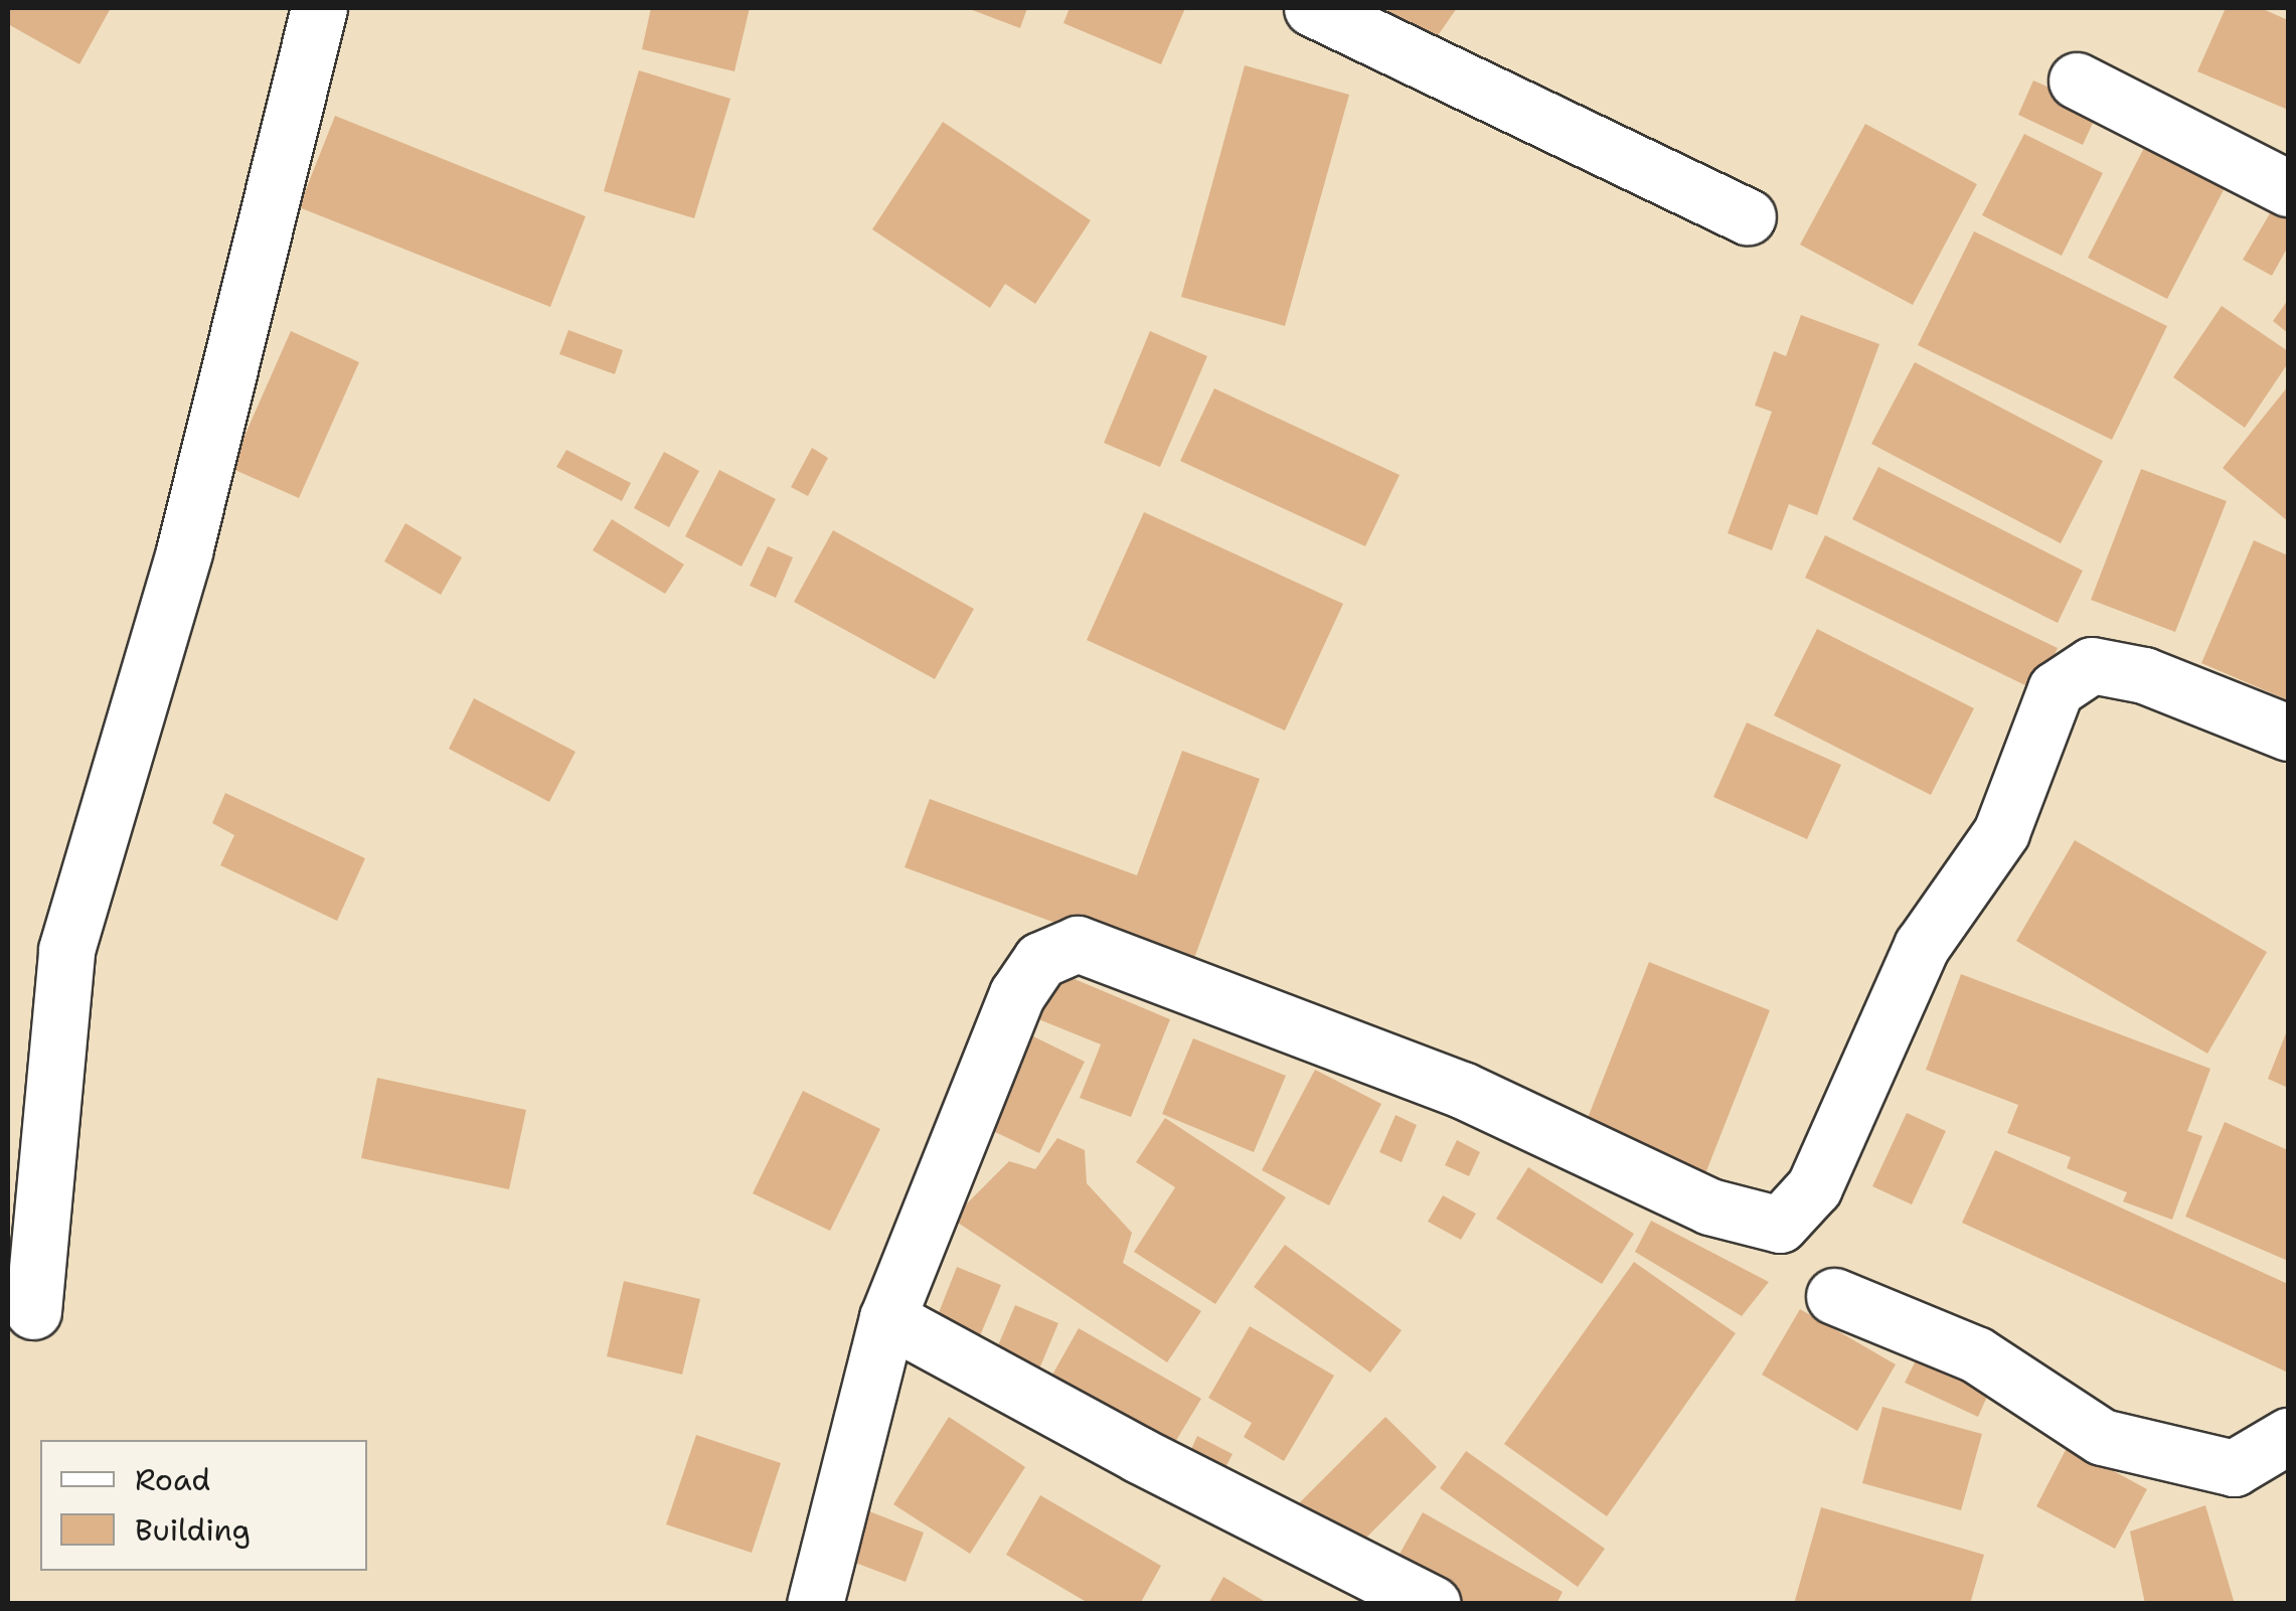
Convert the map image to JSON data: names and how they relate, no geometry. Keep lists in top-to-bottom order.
{
  "legend": ["Road", "Building"]
}
